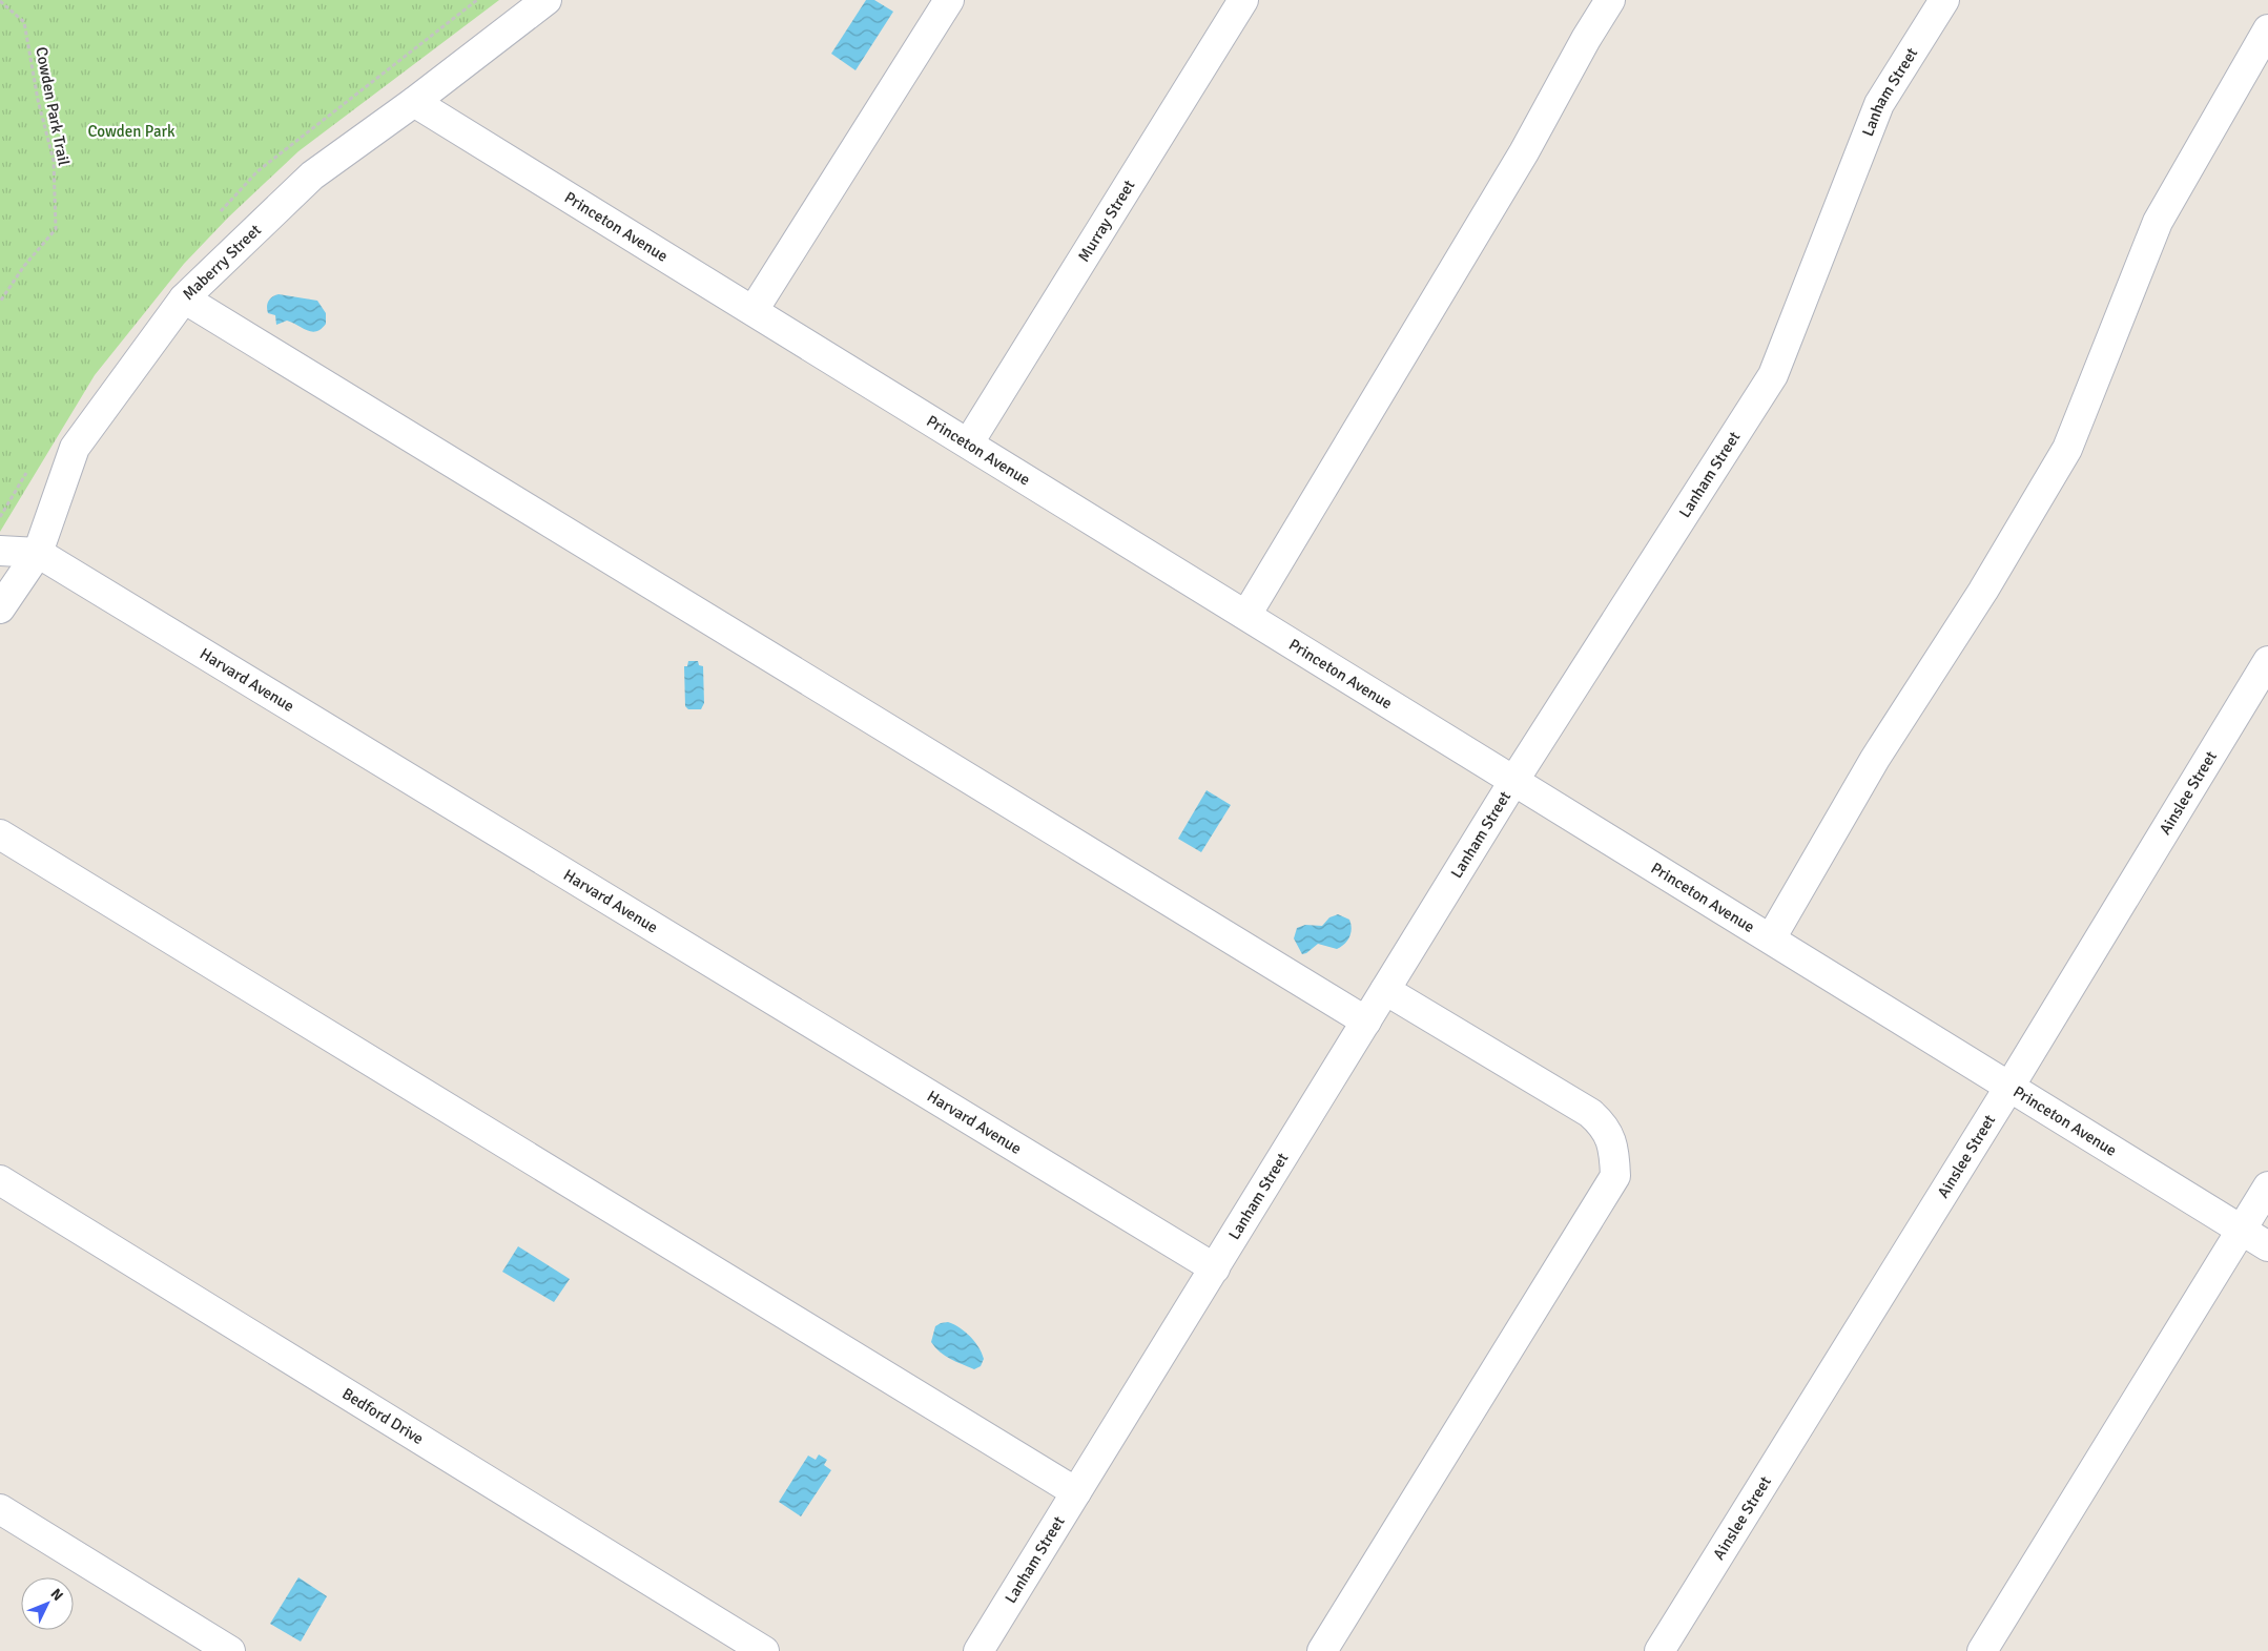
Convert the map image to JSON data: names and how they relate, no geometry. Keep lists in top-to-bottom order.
{
  "streets": {
    "street": [
      "Lanham Street",
      "Murray Street",
      "Princeton Avenue",
      "Maberry Street",
      "Harvard Avenue",
      "Ainslee Street",
      "Bedford Drive"
    ],
    "path": ["Cowden Park Trail"]
  },
  "crossings": [
    ["Lanham Street", "Princeton Avenue"],
    ["Lanham Street", "Harvard Avenue"],
    ["Murray Street", "Princeton Avenue"],
    ["Princeton Avenue", "Maberry Street"],
    ["Princeton Avenue", "Ainslee Street"],
    ["Maberry Street", "Harvard Avenue"]
  ],
  "parks": ["Cowden Park"],
  "north": "top right"
}
